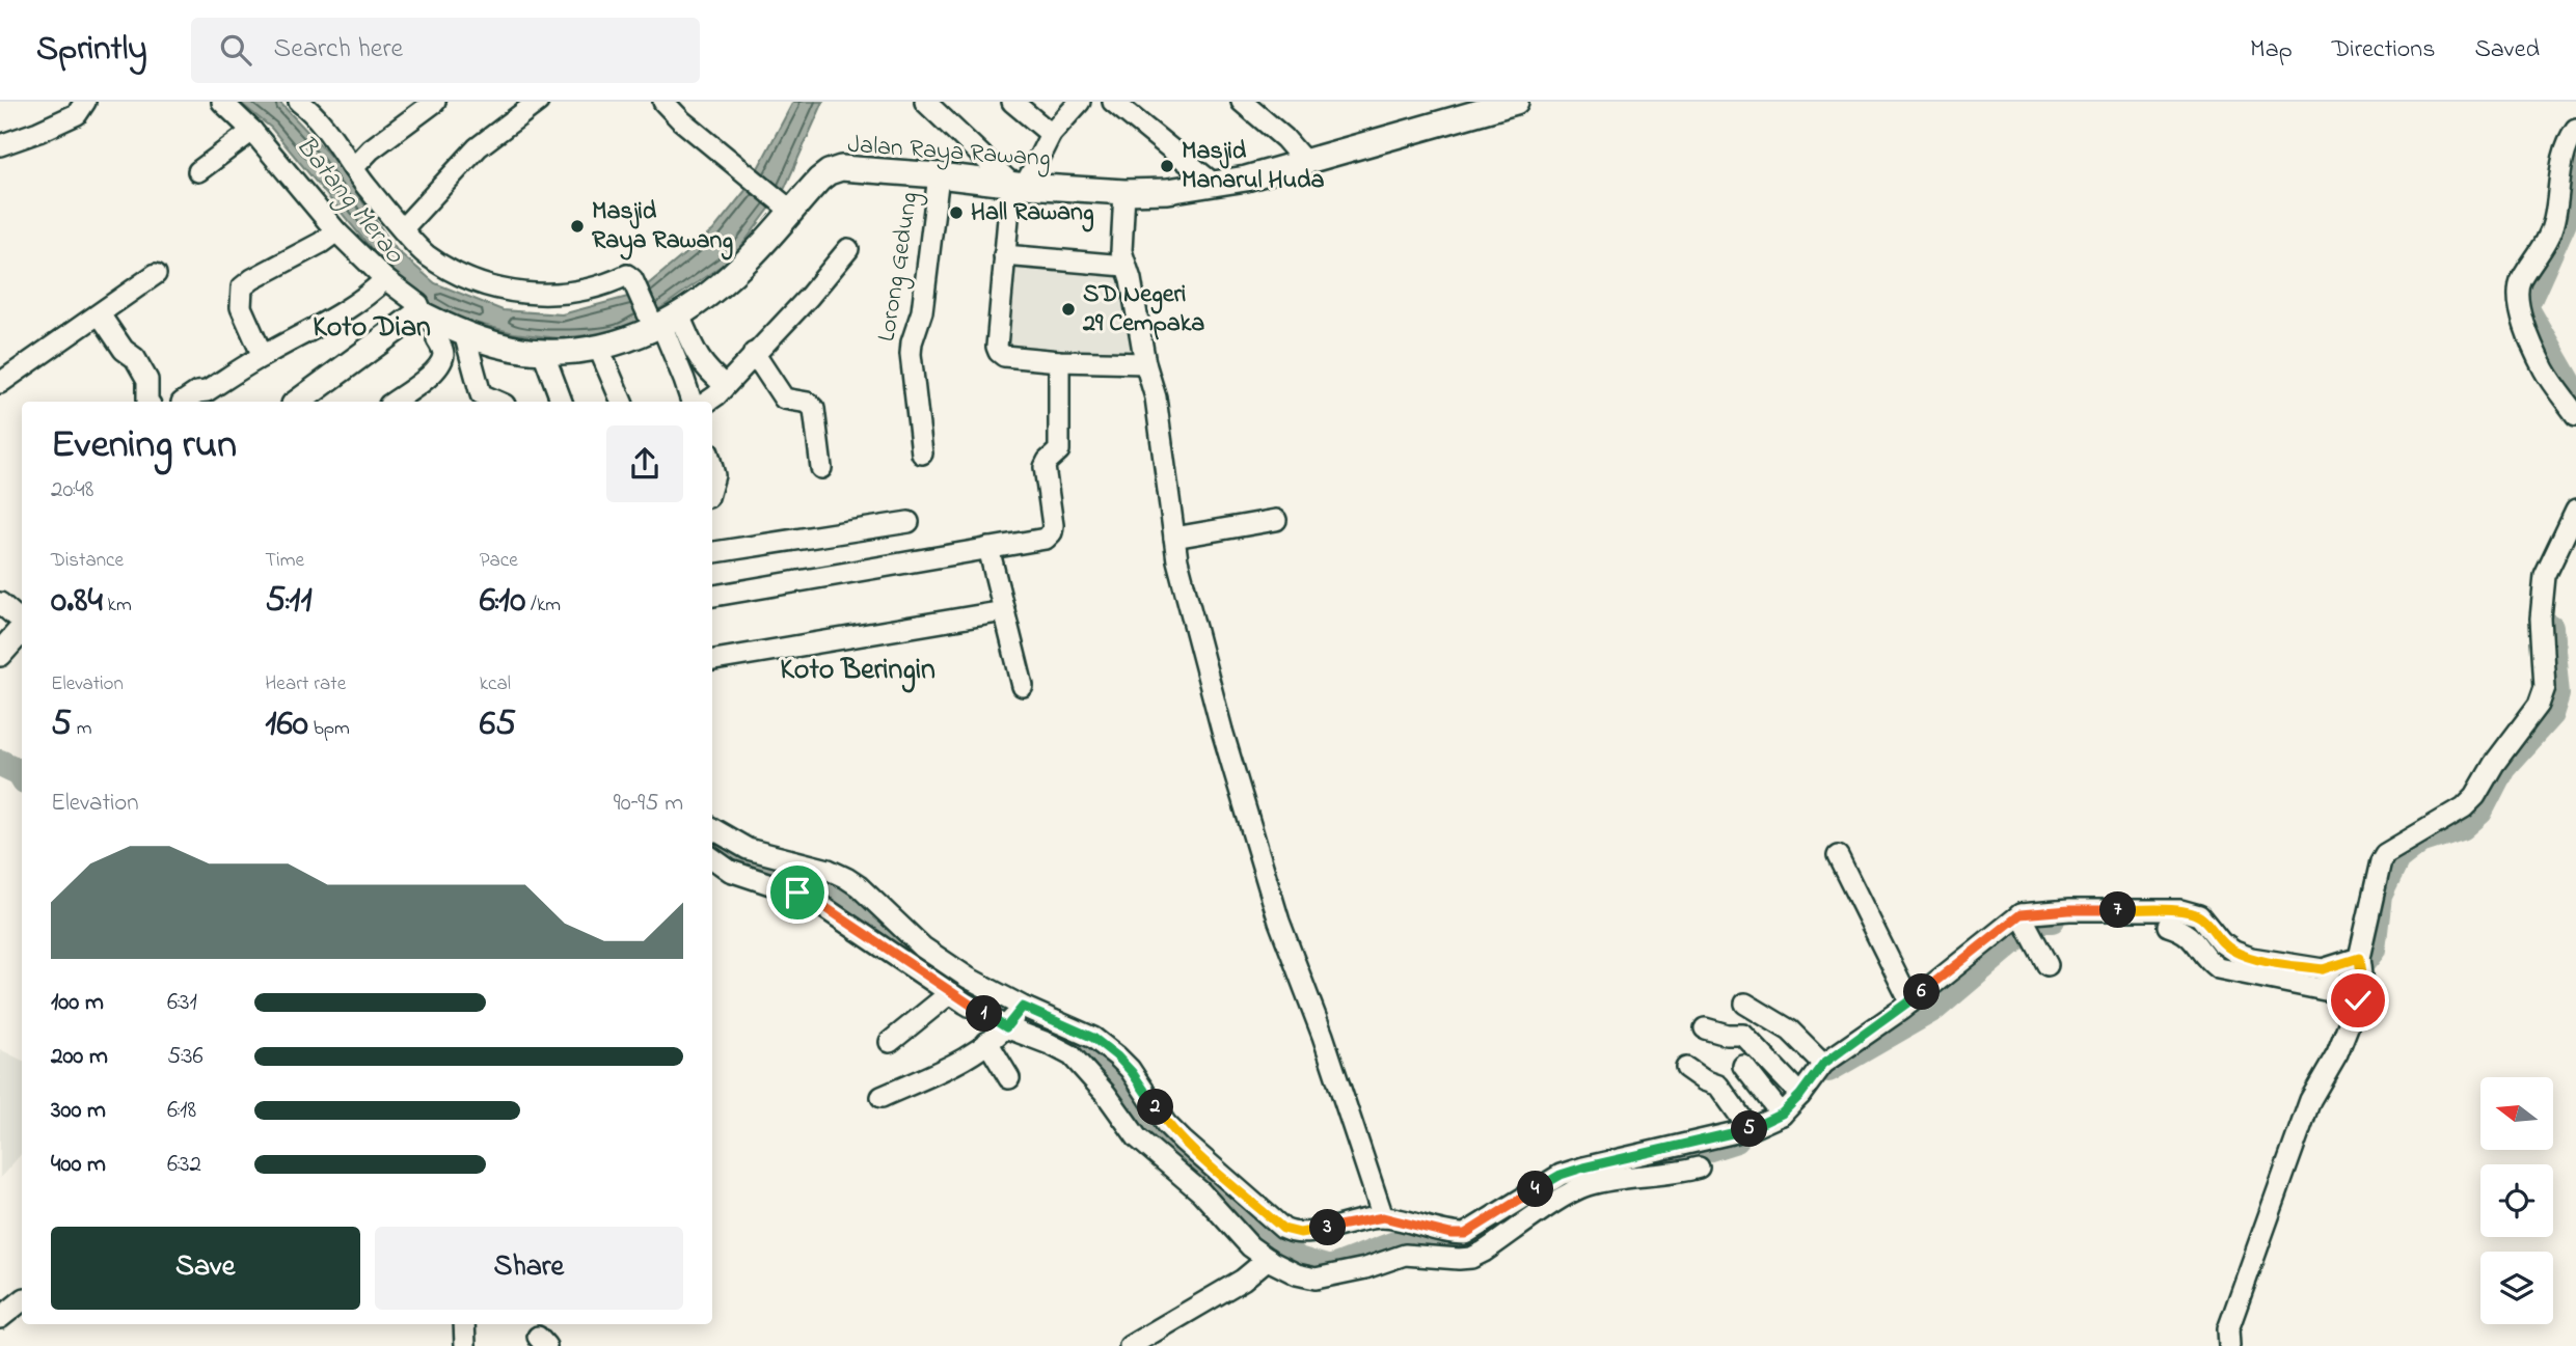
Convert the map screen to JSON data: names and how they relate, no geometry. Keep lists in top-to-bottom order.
{
  "streets": {
    "main road": ["Jalan Raya Rawang"],
    "street": ["Lorong Gedung"]
  },
  "crossings": [
    ["Jalan Raya Rawang", "Lorong Gedung"]
  ],
  "districts": ["Koto Dian", "Koto Beringin"],
  "water": ["Batang Merao"],
  "places": [
    "Masjid Manarul Huda",
    "Hall Rawang",
    "Masjid Raya Rawang",
    "SD Negeri 29 Cempaka"
  ],
  "north": "left",
  "page": {
    "header": "Sprintly",
    "search": "Search here",
    "nav": ["Map", "Directions", "Saved"],
    "heading": ["Evening run", "20:48"],
    "stats": [
      ["Distance", "0.84 km"],
      ["Time", "5:11"],
      ["Pace", "6:10 /km"],
      ["Elevation", "5 m"],
      ["Heart rate", "160 bpm"],
      ["kcal", "65"]
    ],
    "chart": ["Elevation", "90–95 m"],
    "pins": [
      "7",
      "6",
      "1",
      "2",
      "5",
      "4",
      "3"
    ],
    "list": [
      {
        "name": "100 m",
        "note": "6:31"
      },
      {
        "name": "200 m",
        "note": "5:36"
      },
      {
        "name": "300 m",
        "note": "6:18"
      },
      {
        "name": "400 m",
        "note": "6:32"
      }
    ],
    "buttons": ["Save", "Share"]
  }
}
